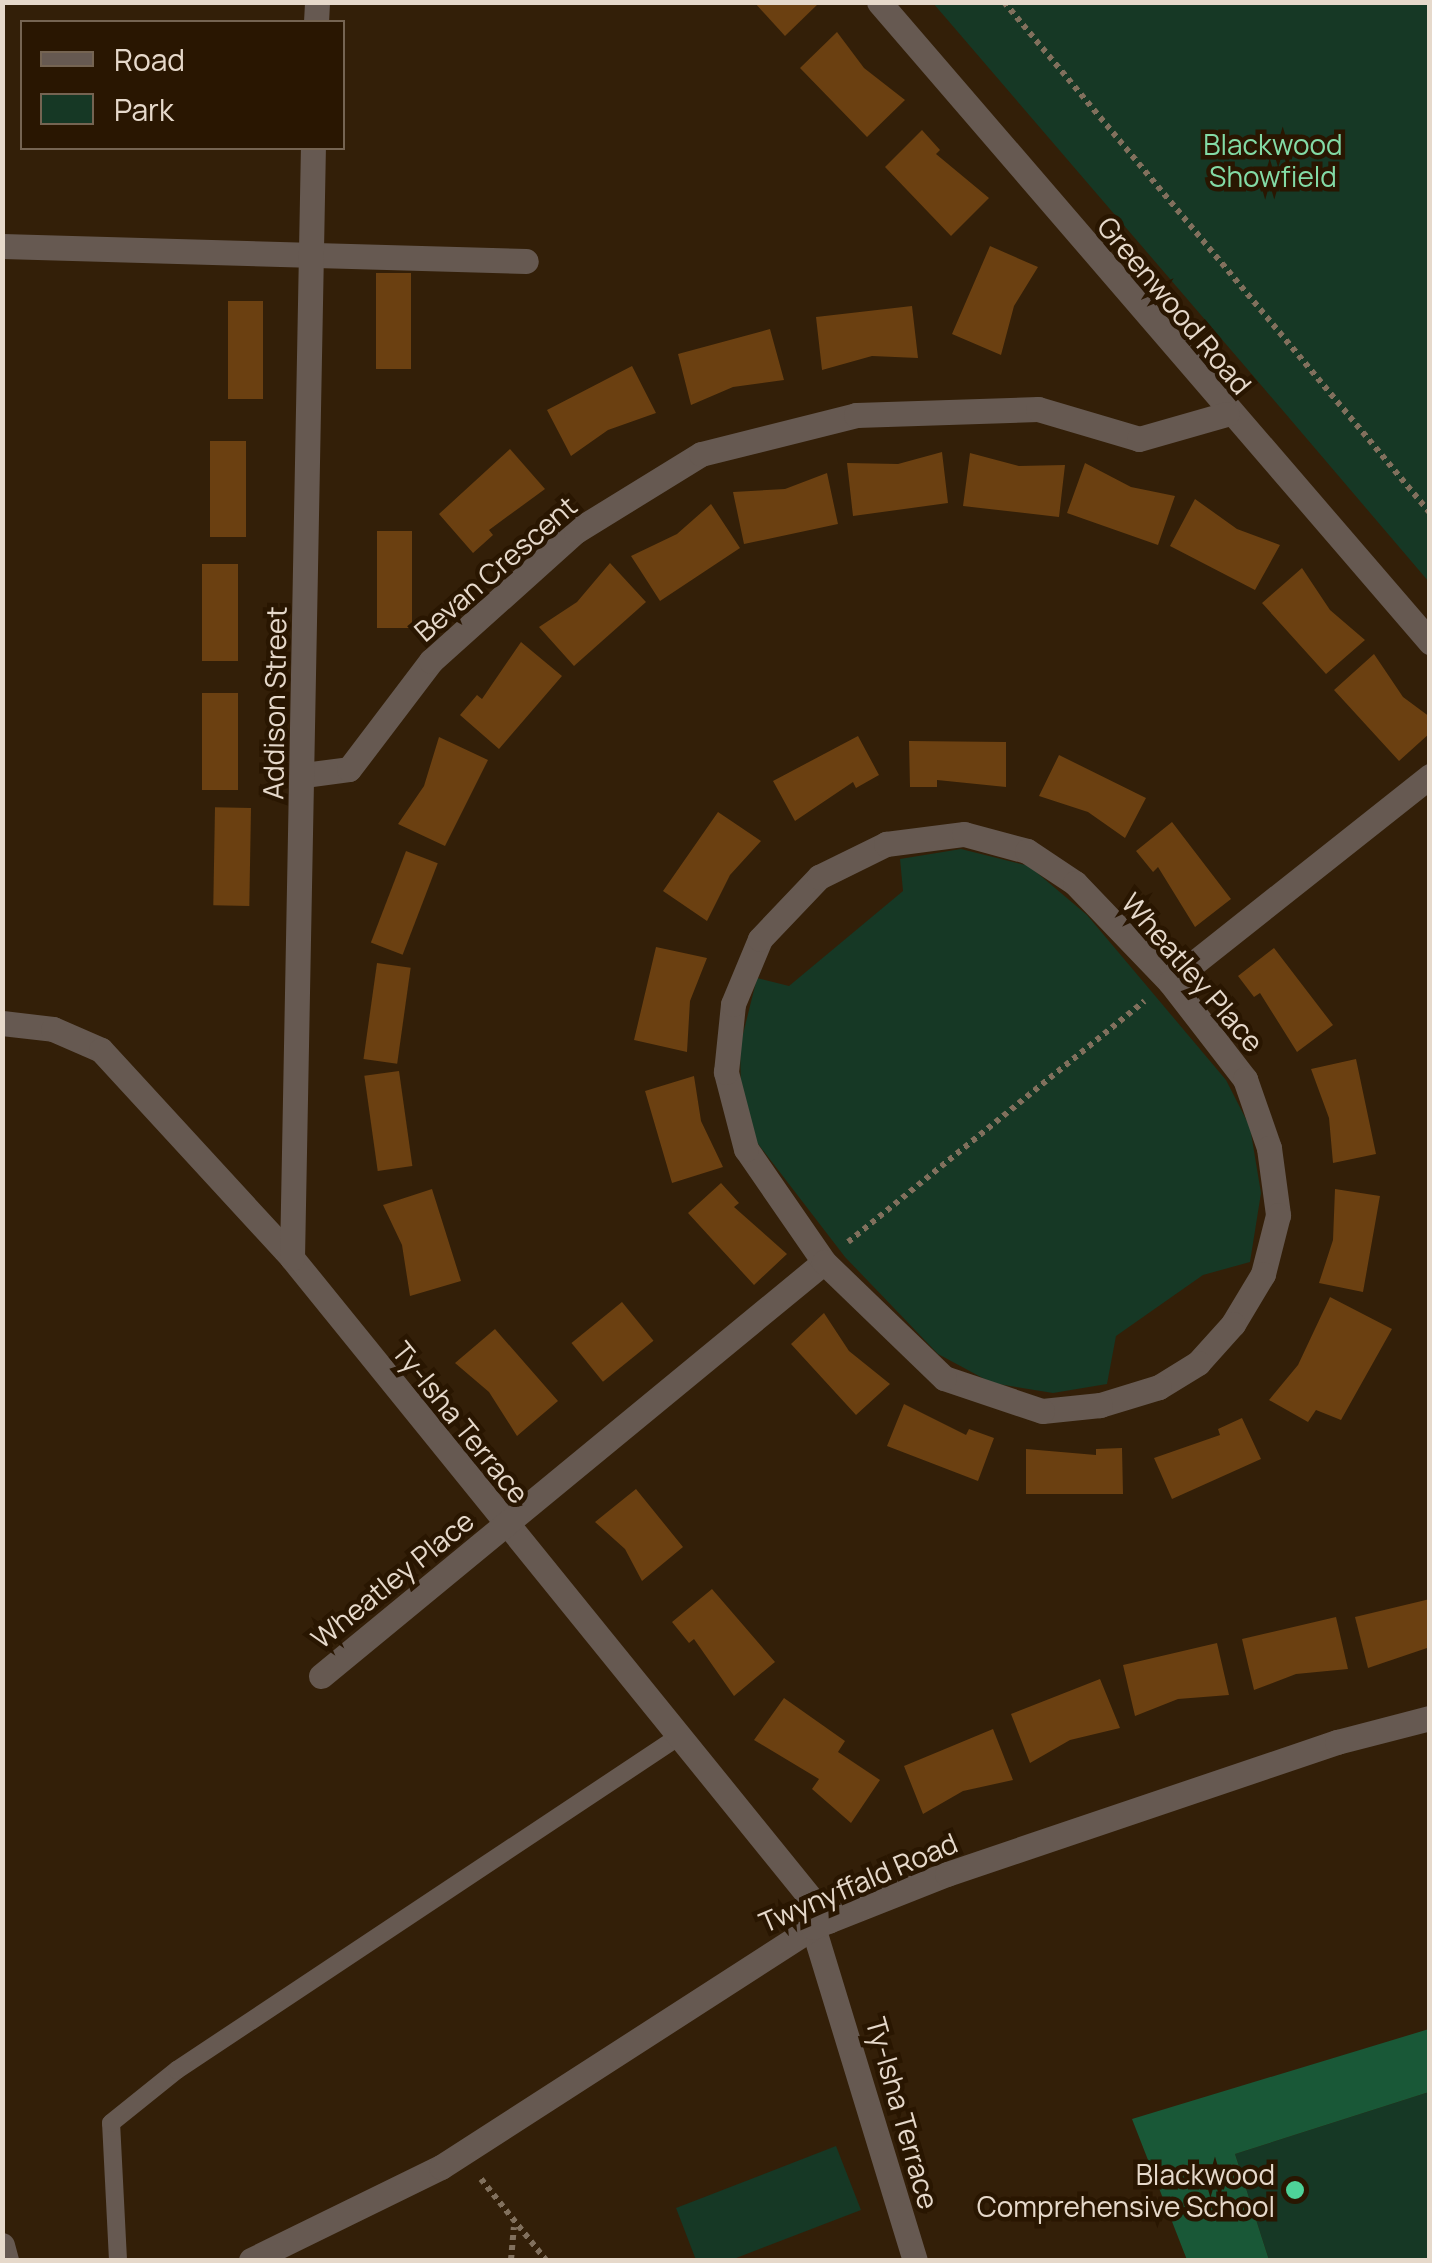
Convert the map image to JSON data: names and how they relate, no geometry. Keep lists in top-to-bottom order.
{
  "streets": {
    "street": [
      "Greenwood Road",
      "Bevan Crescent",
      "Addison Street",
      "Wheatley Place",
      "Ty-Isha Terrace",
      "Twynyffald Road"
    ]
  },
  "crossings": [
    ["Greenwood Road", "Bevan Crescent"],
    ["Bevan Crescent", "Addison Street"],
    ["Addison Street", "Ty-Isha Terrace"],
    ["Wheatley Place", "Ty-Isha Terrace"],
    ["Ty-Isha Terrace", "Twynyffald Road"]
  ],
  "parks": ["Blackwood Showfield"],
  "places": ["Blackwood Comprehensive School"],
  "legend": ["Road", "Park"]
}
